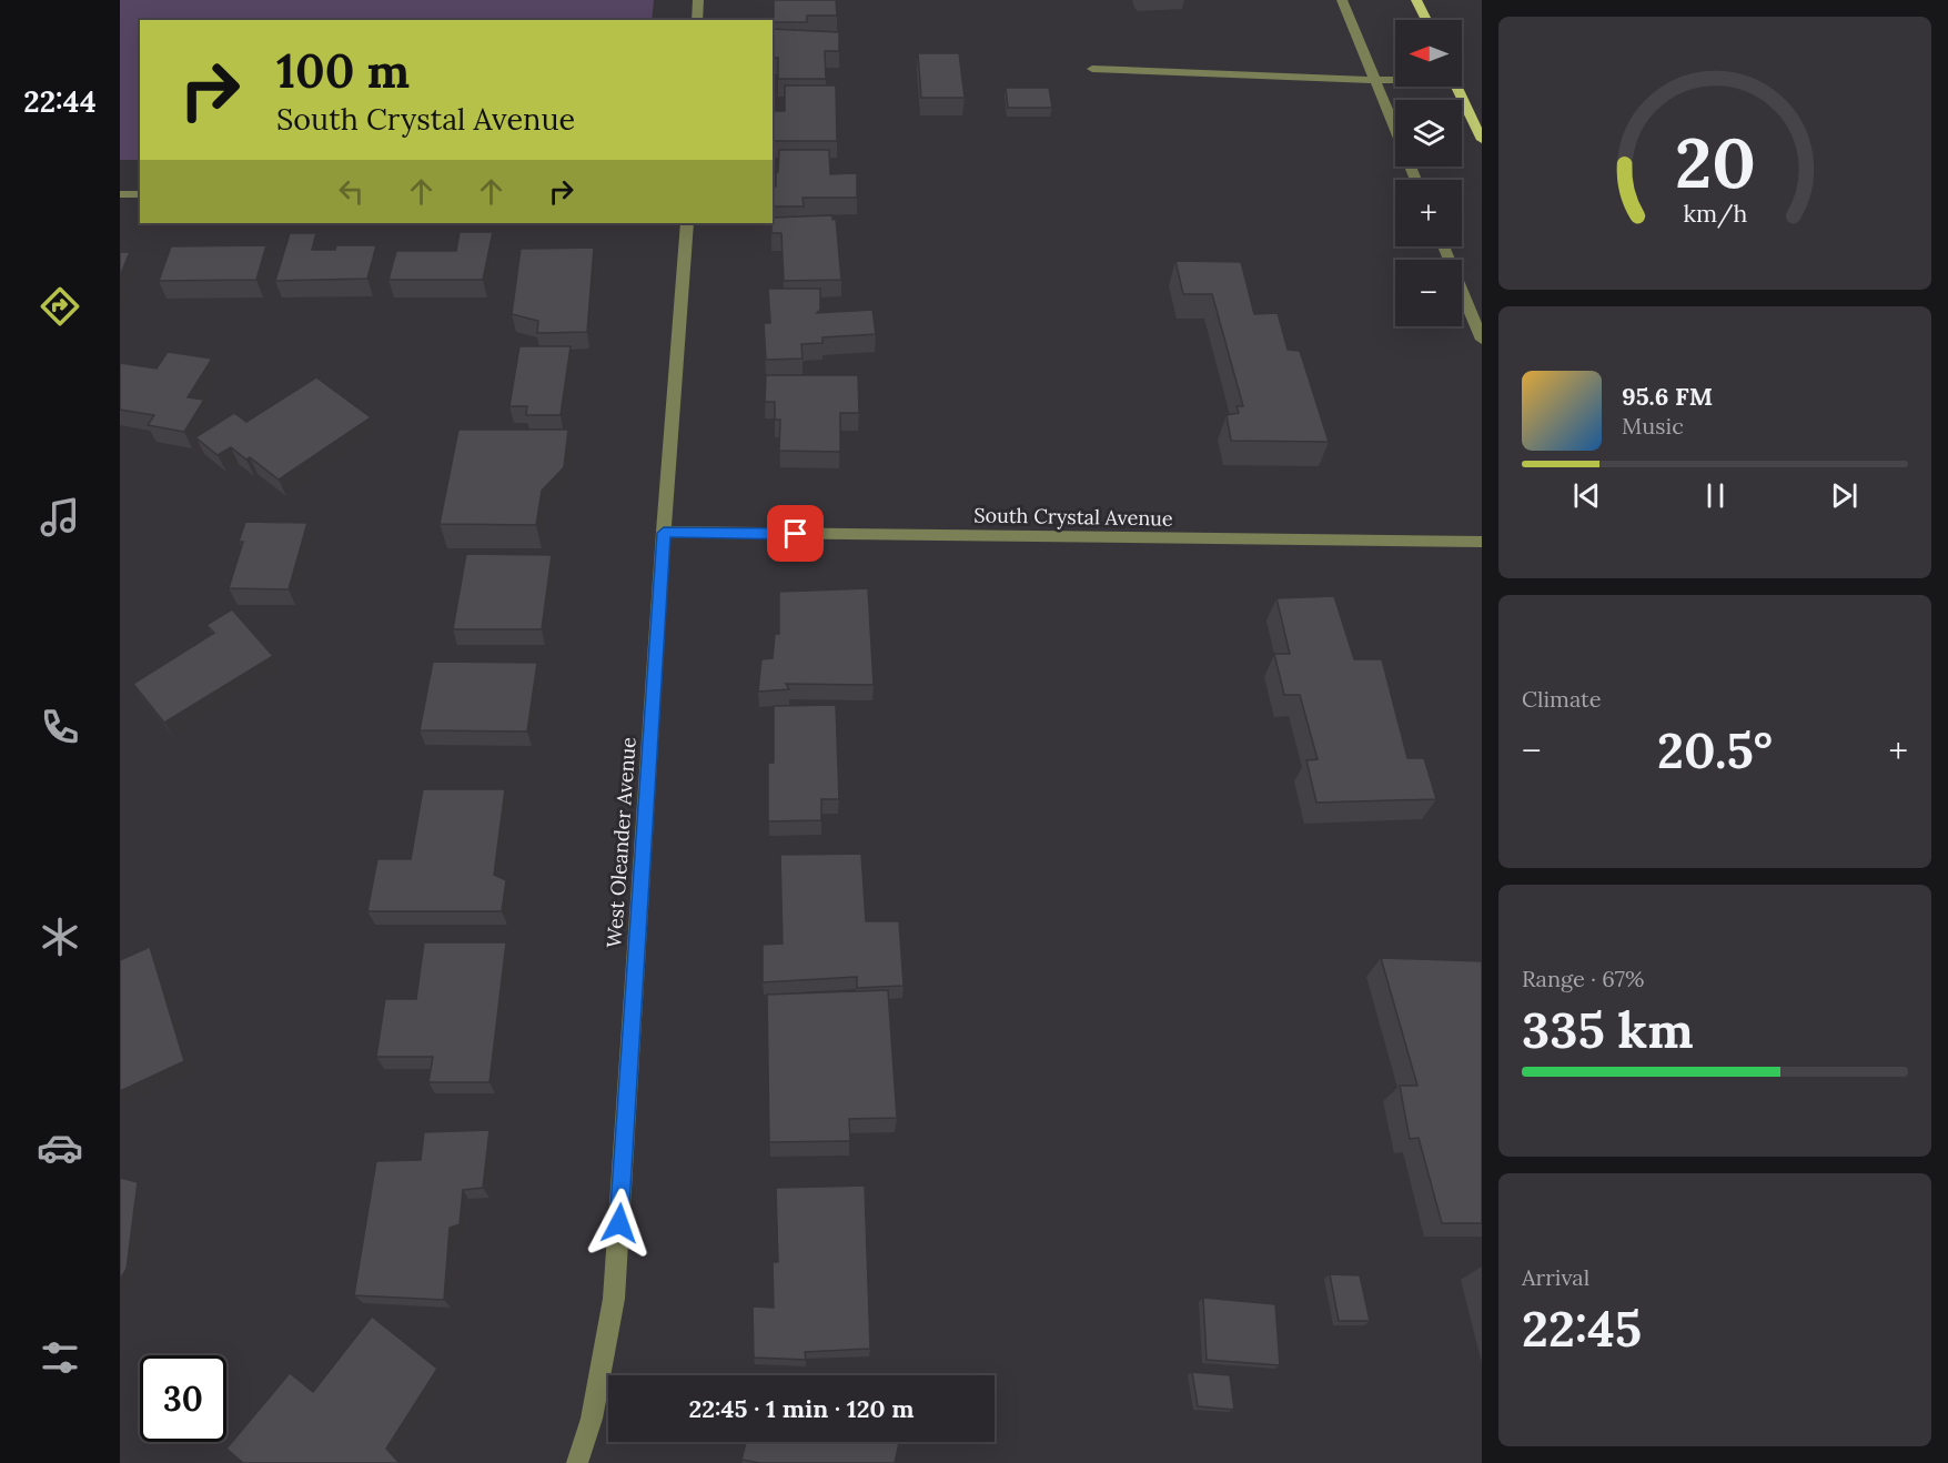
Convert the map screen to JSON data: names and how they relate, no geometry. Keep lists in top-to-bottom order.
{
  "streets": {
    "street": ["South Crystal Avenue", "West Oleander Avenue"]
  },
  "crossings": [
    ["South Crystal Avenue", "West Oleander Avenue"]
  ],
  "north": "left",
  "page": {
    "tabs": "22:44",
    "map_buttons": ["+", "−"],
    "turn": ["100 m", "South Crystal Avenue"],
    "song": ["95.6 FM", "Music"],
    "tile": [
      "Climate",
      ["Range · 67%", "335 km"],
      ["Arrival", "22:45"]
    ],
    "heat": ["−", "20.5°", "+"],
    "limit": "30",
    "trip": "22:45 · 1 min · 120 m",
    "gauge": ["20", "km/h"]
  }
}
